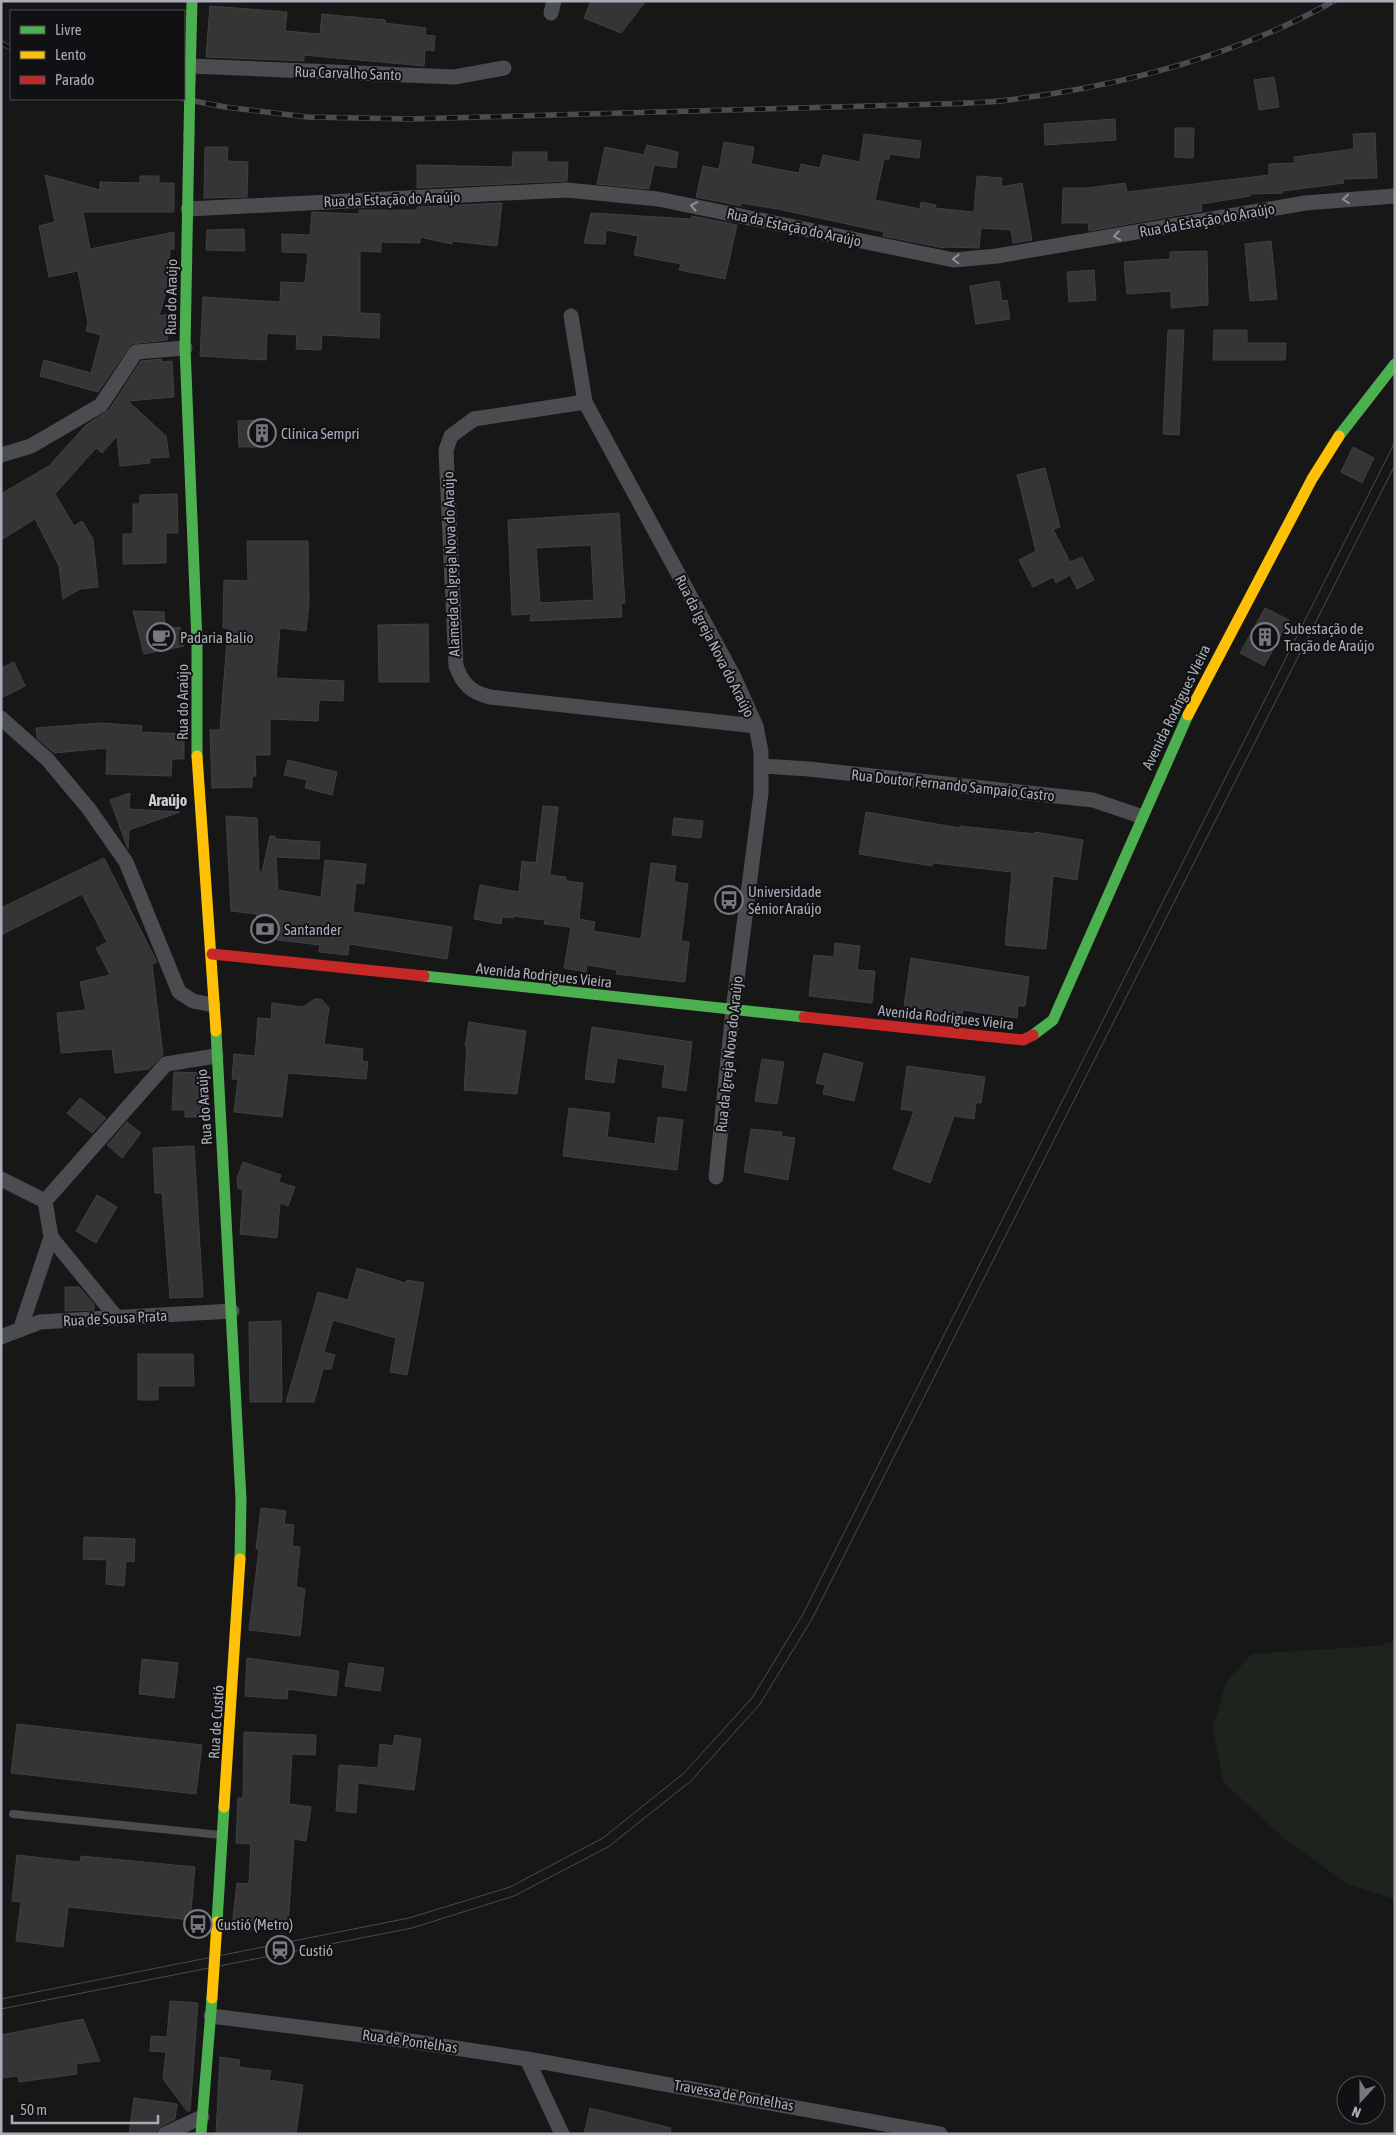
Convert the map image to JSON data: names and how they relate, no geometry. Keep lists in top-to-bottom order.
{
  "streets": {
    "main road": ["Rua do Araújo", "Avenida Rodrigues Vieira", "Rua de Custió"],
    "street": [
      "Rua Carvalho Santo",
      "Rua da Estação do Araújo",
      "Alameda da Igreja Nova do Araújo",
      "Rua da Igreja Nova do Araújo",
      "Rua Doutor Fernando Sampaio Castro",
      "Rua de Sousa Prata",
      "Rua de Pontelhas",
      "Travessa de Pontelhas"
    ]
  },
  "crossings": [
    ["Rua Carvalho Santo", "Rua do Araújo"],
    ["Rua da Estação do Araújo", "Rua do Araújo"],
    ["Rua do Araújo", "Avenida Rodrigues Vieira"],
    ["Rua do Araújo", "Rua de Sousa Prata"],
    ["Rua do Araújo", "Rua de Custió"],
    ["Alameda da Igreja Nova do Araújo", "Rua da Igreja Nova do Araújo"],
    ["Rua da Igreja Nova do Araújo", "Avenida Rodrigues Vieira"],
    ["Rua da Igreja Nova do Araújo", "Rua Doutor Fernando Sampaio Castro"],
    ["Avenida Rodrigues Vieira", "Rua Doutor Fernando Sampaio Castro"],
    ["Rua de Sousa Prata", "Rua de Custió"],
    ["Rua de Custió", "Rua de Pontelhas"],
    ["Rua de Pontelhas", "Travessa de Pontelhas"]
  ],
  "one_way": ["Rua da Estação do Araújo"],
  "districts": ["Araújo"],
  "places": {
    "building": ["Clínica Sempri", "Subestação de Tração de Araújo"],
    "cafe": ["Padaria Balio"],
    "bus stop": ["Universidade Sénior Araújo", "Custió (Metro)"],
    "bank": ["Santander"],
    "station": ["Custió"]
  },
  "legend": ["Livre", "Lento", "Parado"],
  "scale_bar": "50 m",
  "north": "bottom"
}
